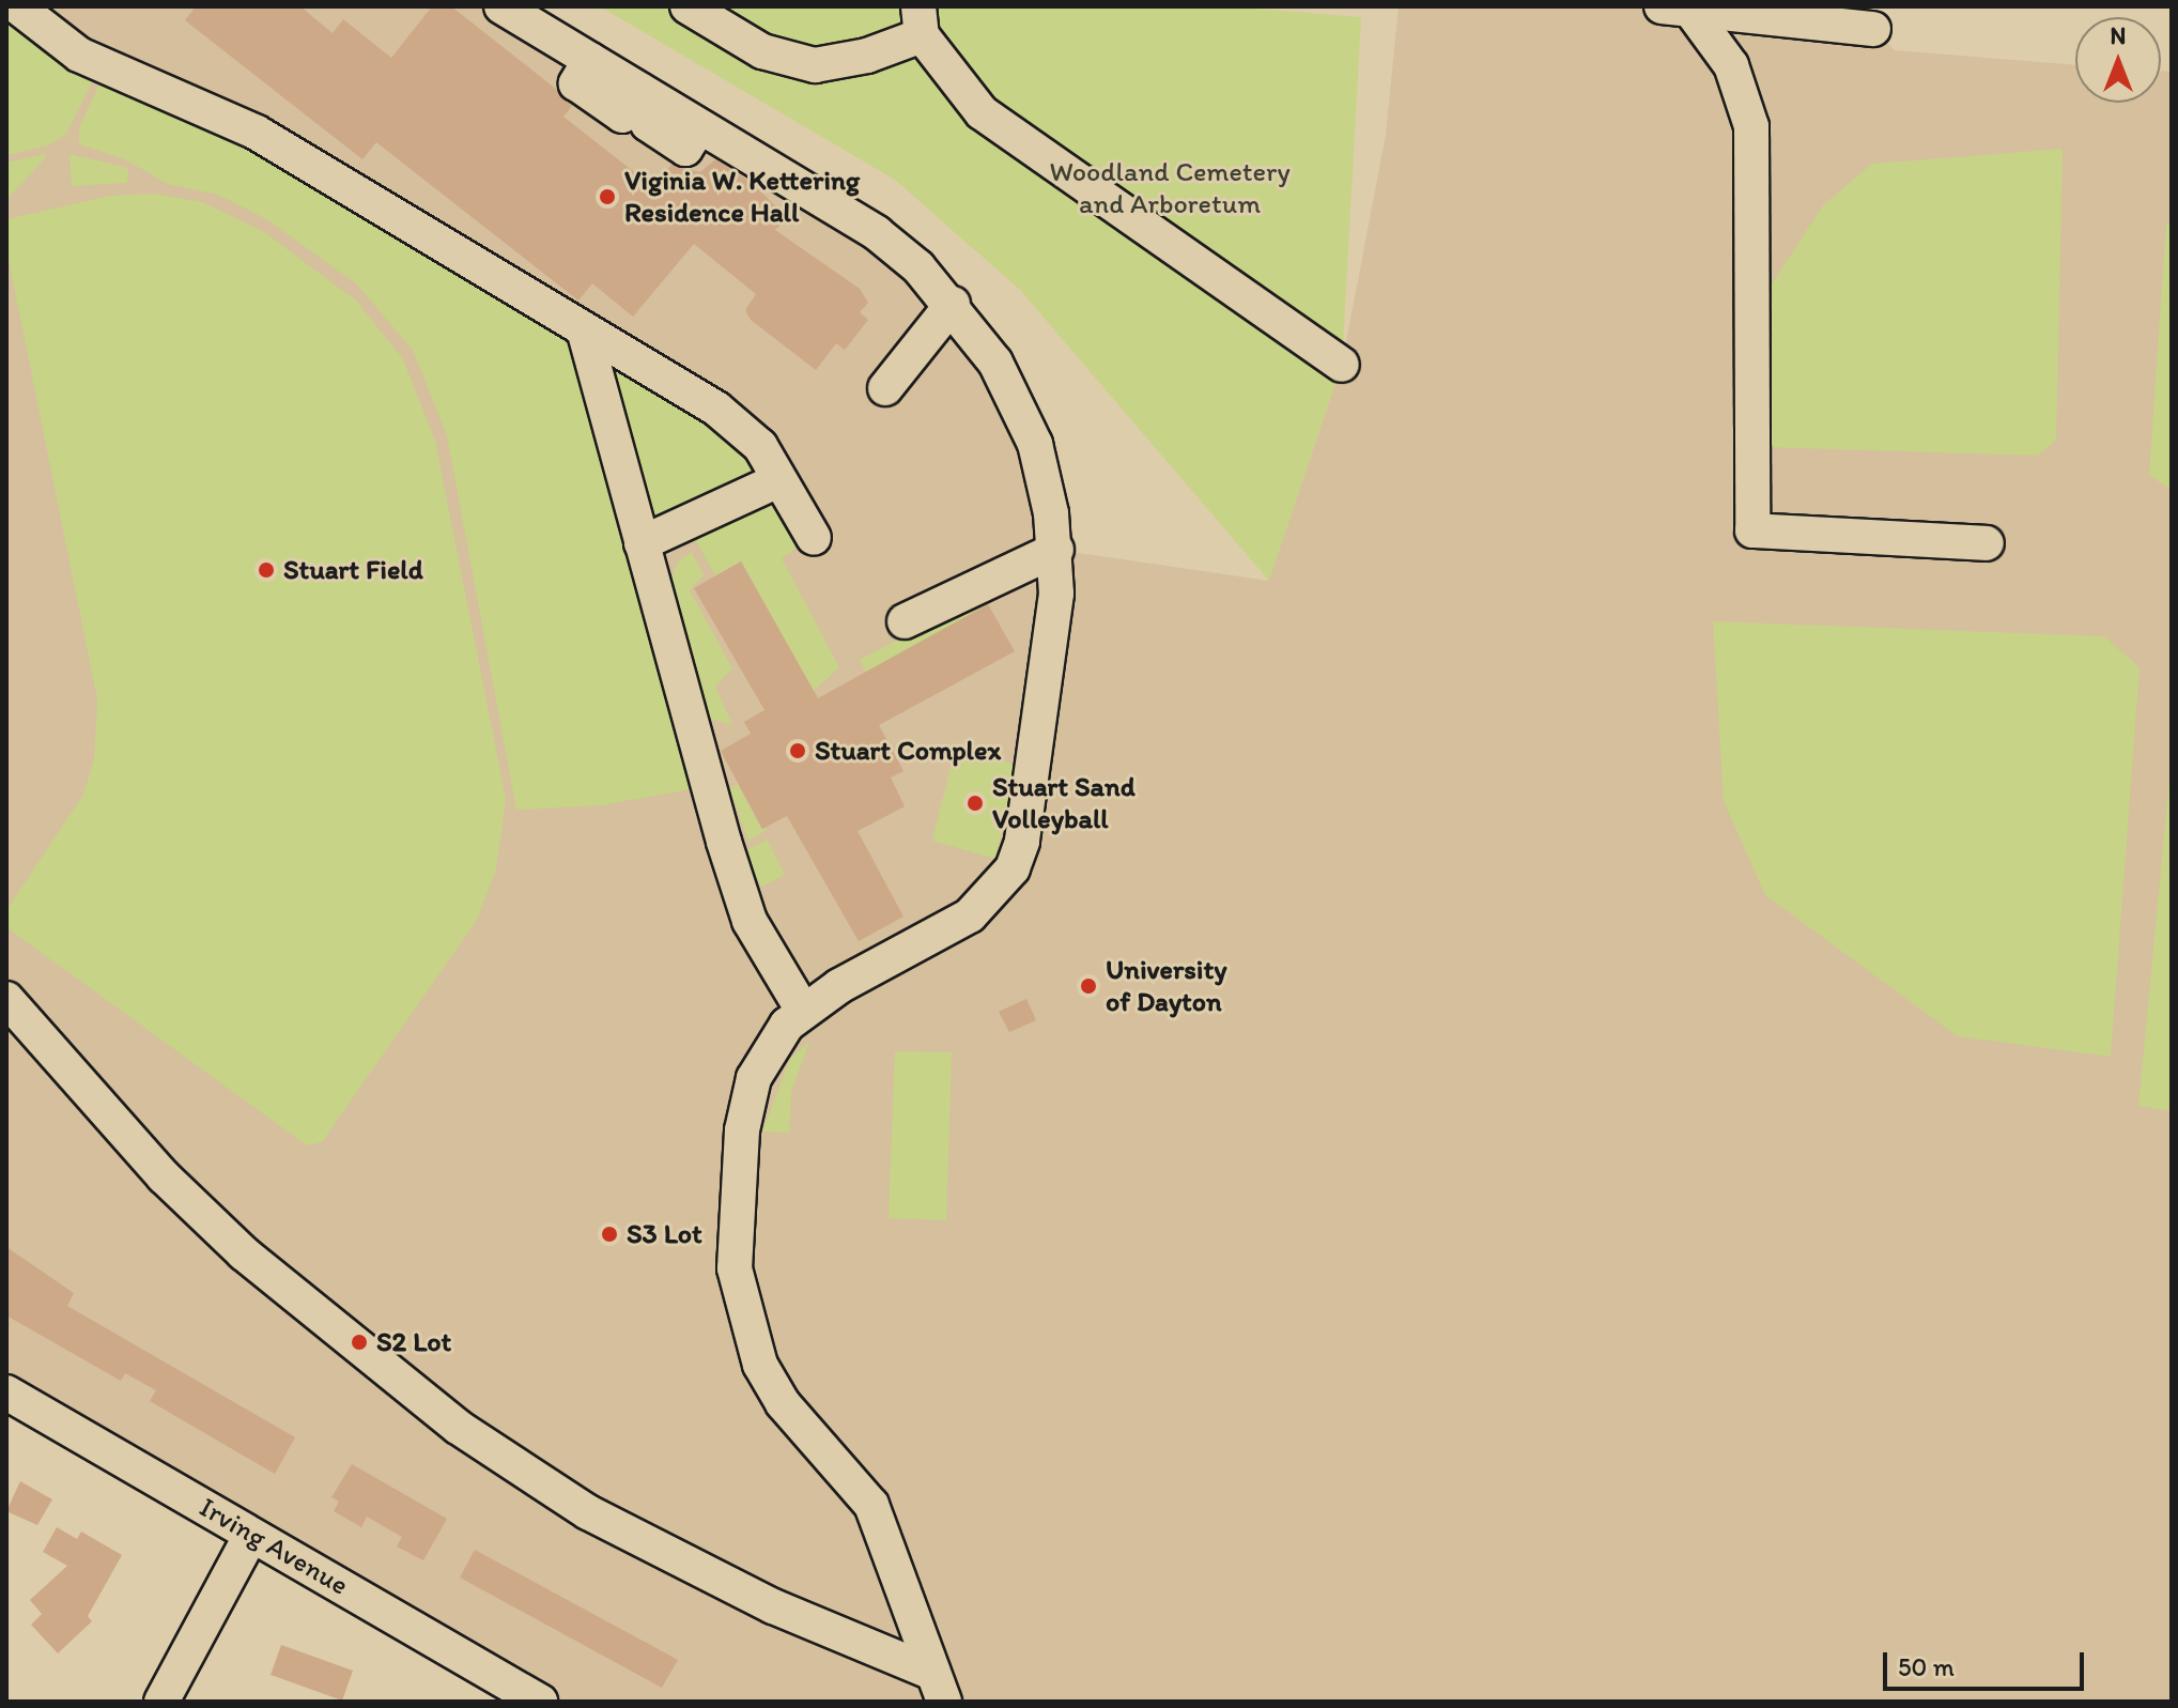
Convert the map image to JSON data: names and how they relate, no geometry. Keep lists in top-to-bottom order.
{
  "streets": {
    "street": ["Irving Avenue"]
  },
  "parks": ["Woodland Cemetery and Arboretum"],
  "places": [
    "Viginia W. Kettering Residence Hall",
    "Stuart Field",
    "Stuart Complex",
    "Stuart Sand Volleyball",
    "University of Dayton",
    "S3 Lot",
    "S2 Lot"
  ],
  "scale_bar": "50 m",
  "north": "top"
}
